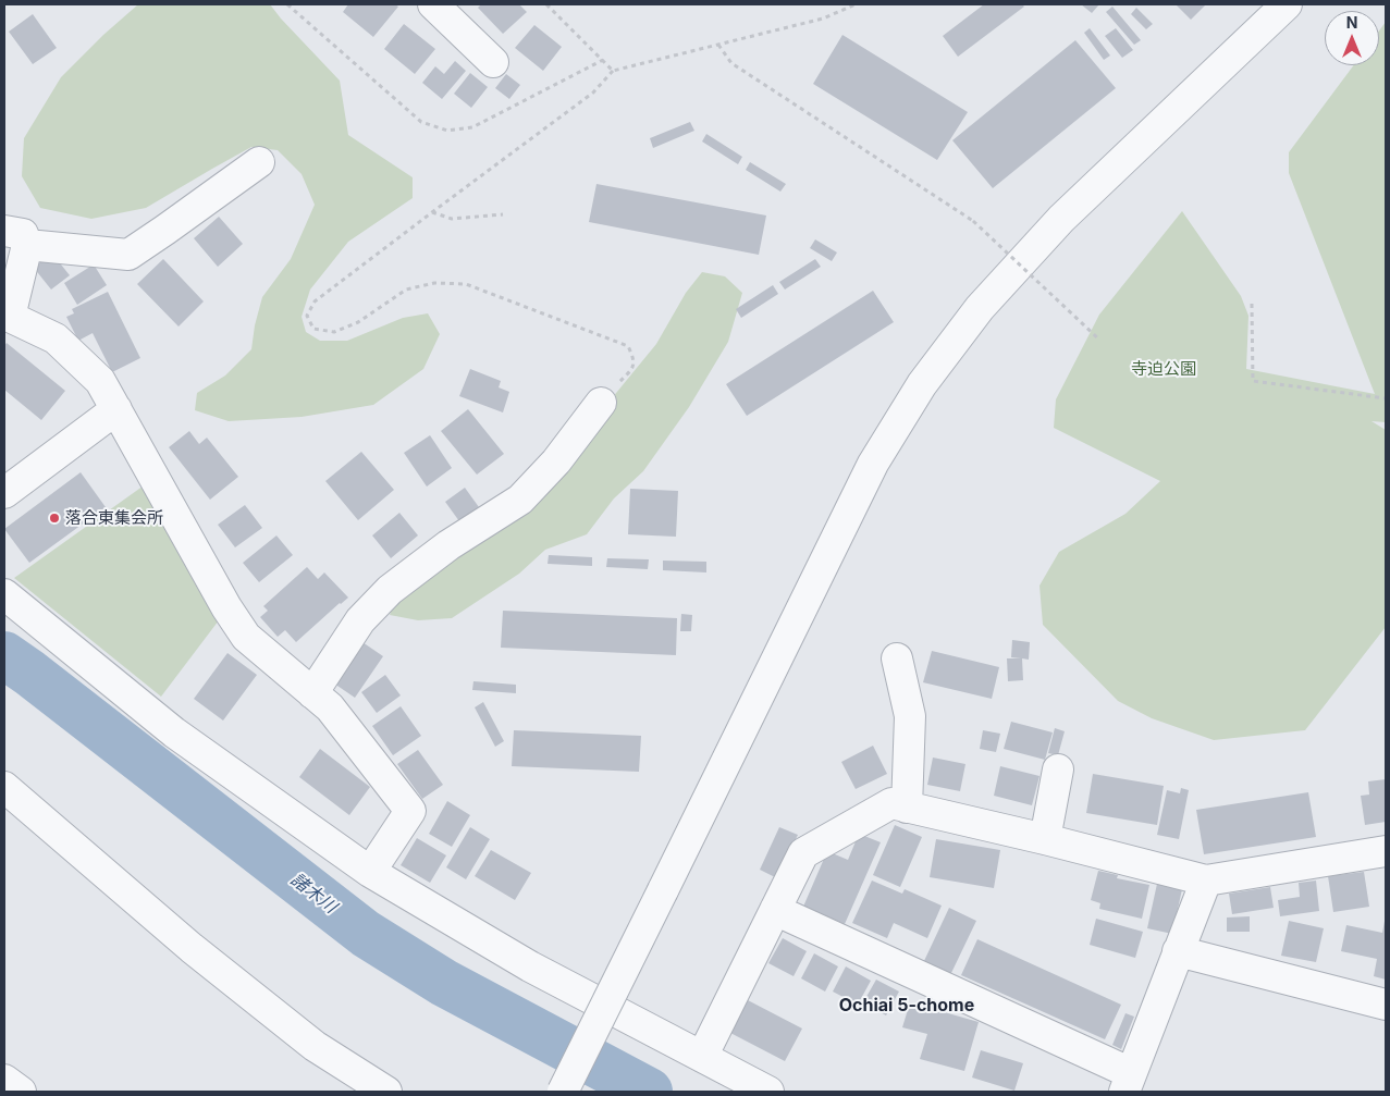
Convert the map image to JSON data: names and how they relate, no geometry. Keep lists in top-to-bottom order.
{
  "districts": ["Ochiai 5-chome"],
  "water": ["諸木川"],
  "parks": ["寺迫公園"],
  "places": ["落合東集会所"],
  "north": "top"
}
